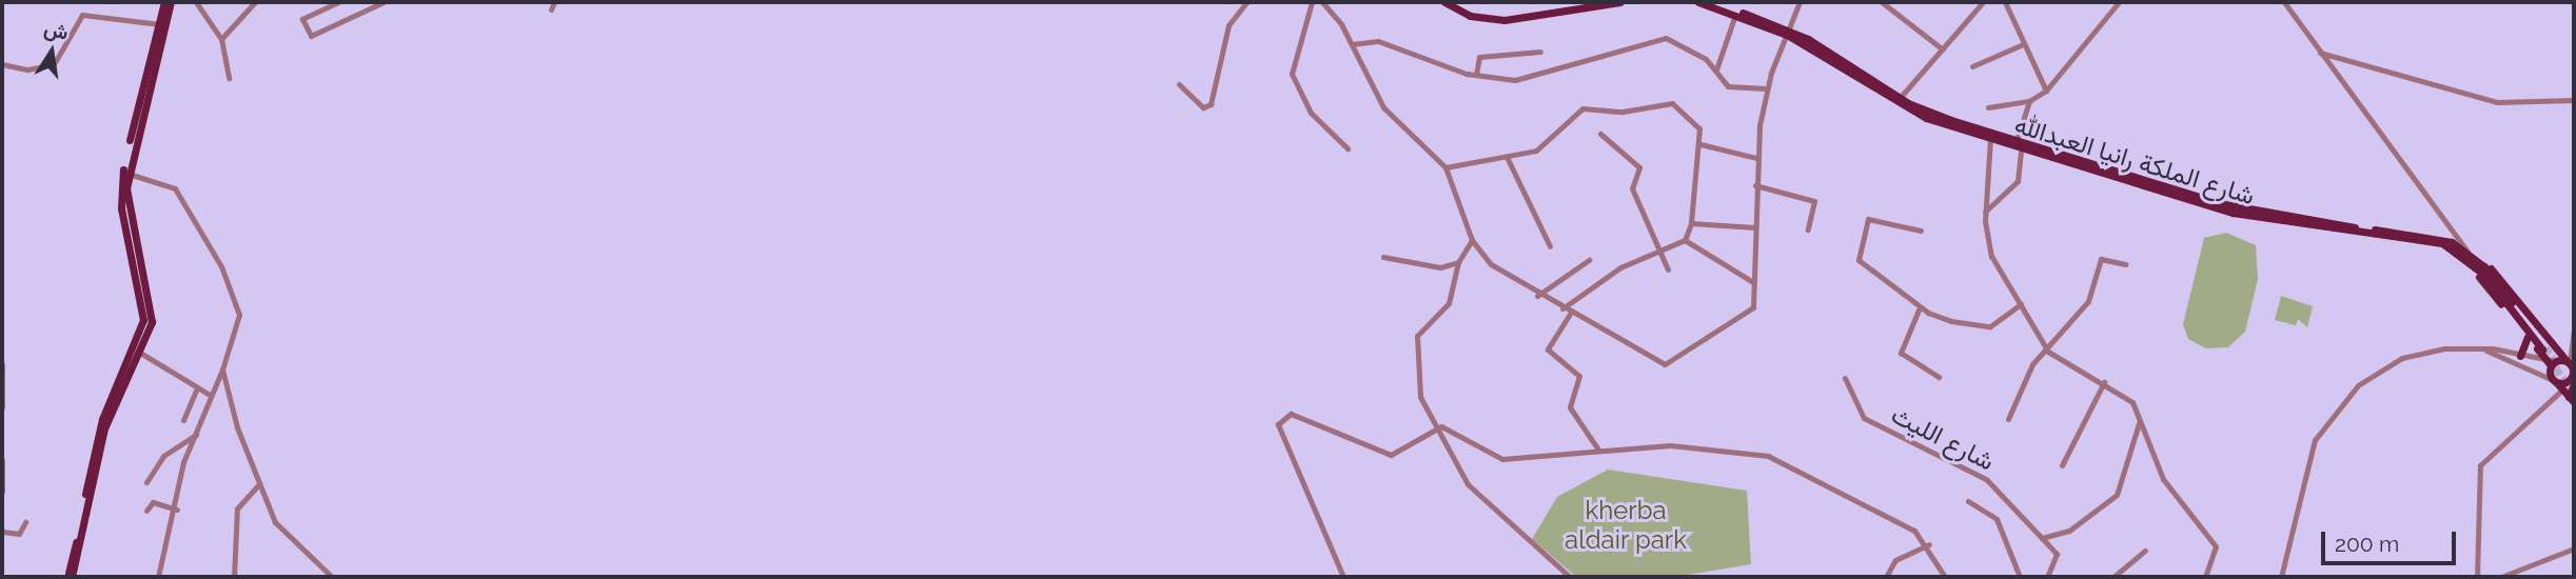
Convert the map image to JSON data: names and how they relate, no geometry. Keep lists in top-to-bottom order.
{
  "streets": {
    "main road": ["شارع الملكة رانيا العبدالله"],
    "street": ["شارع الليث"]
  },
  "parks": ["kherba aldair park"],
  "scale_bar": "200 m",
  "north": "top"
}
